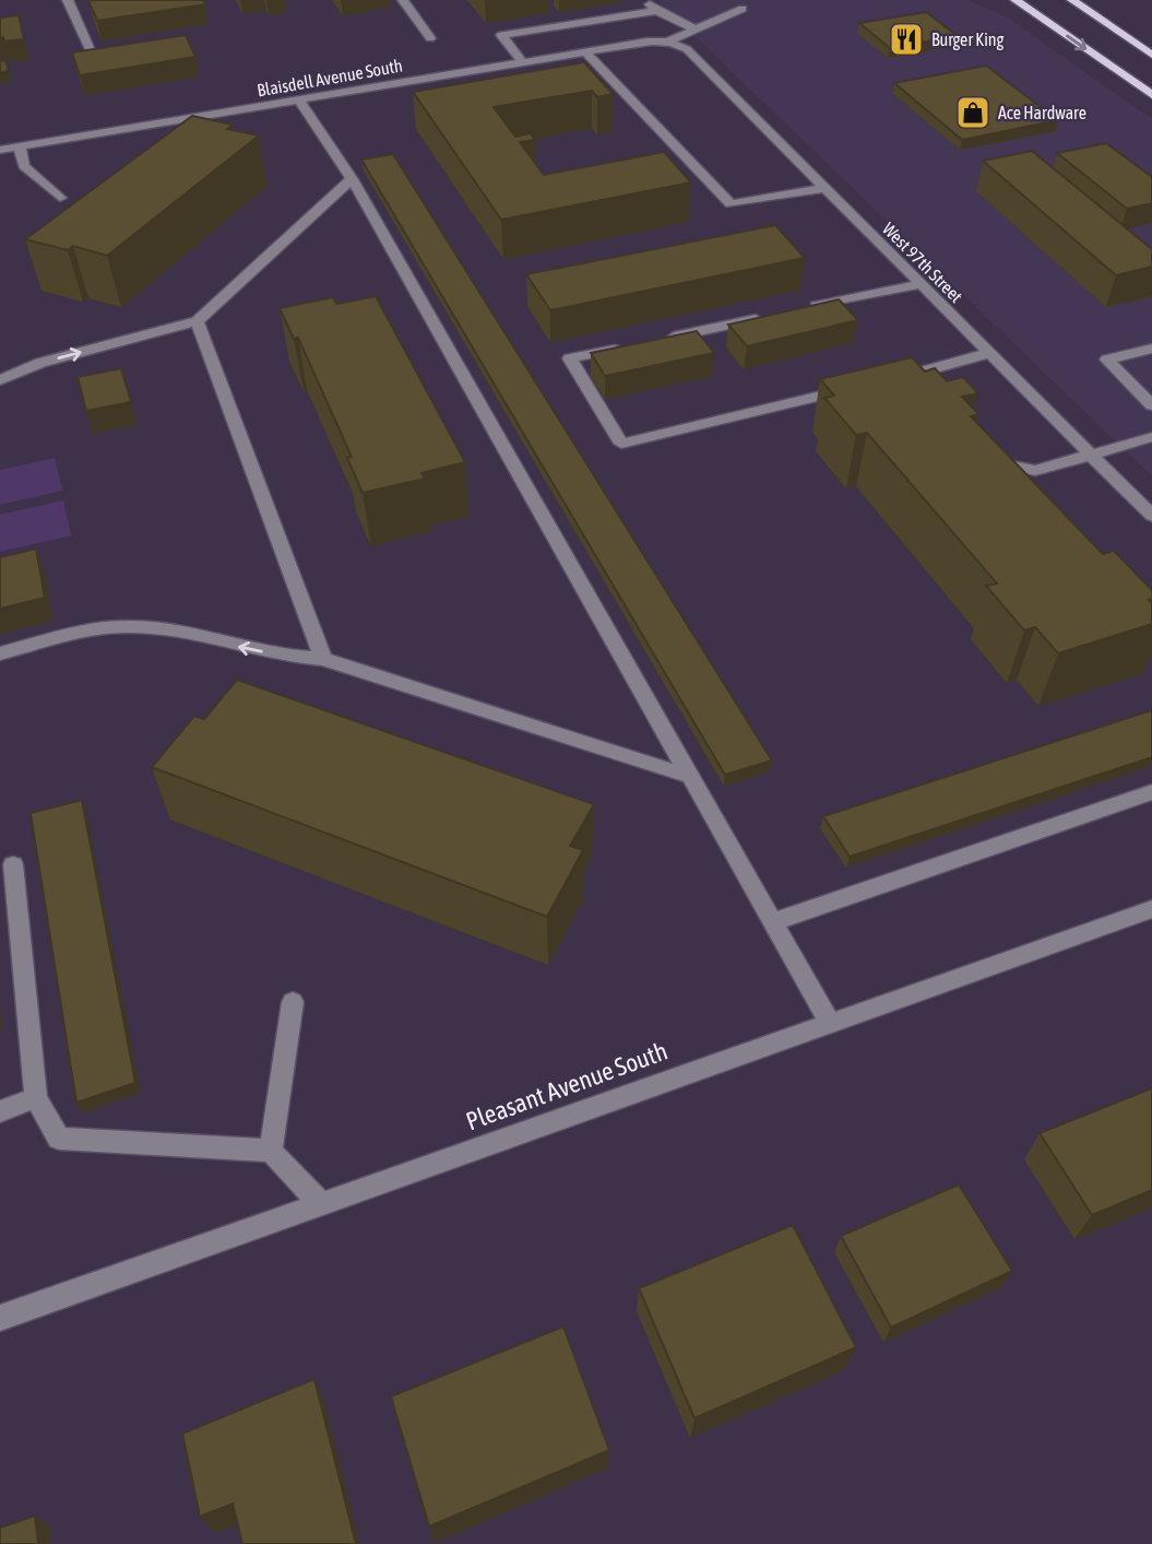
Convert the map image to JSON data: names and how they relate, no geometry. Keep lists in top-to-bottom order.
{
  "streets": {
    "street": ["Blaisdell Avenue South", "West 97th Street", "Pleasant Avenue South"]
  },
  "crossings": [
    ["Blaisdell Avenue South", "West 97th Street"]
  ],
  "places": {
    "restaurant": ["Burger King"],
    "shop": ["Ace Hardware"]
  }
}
